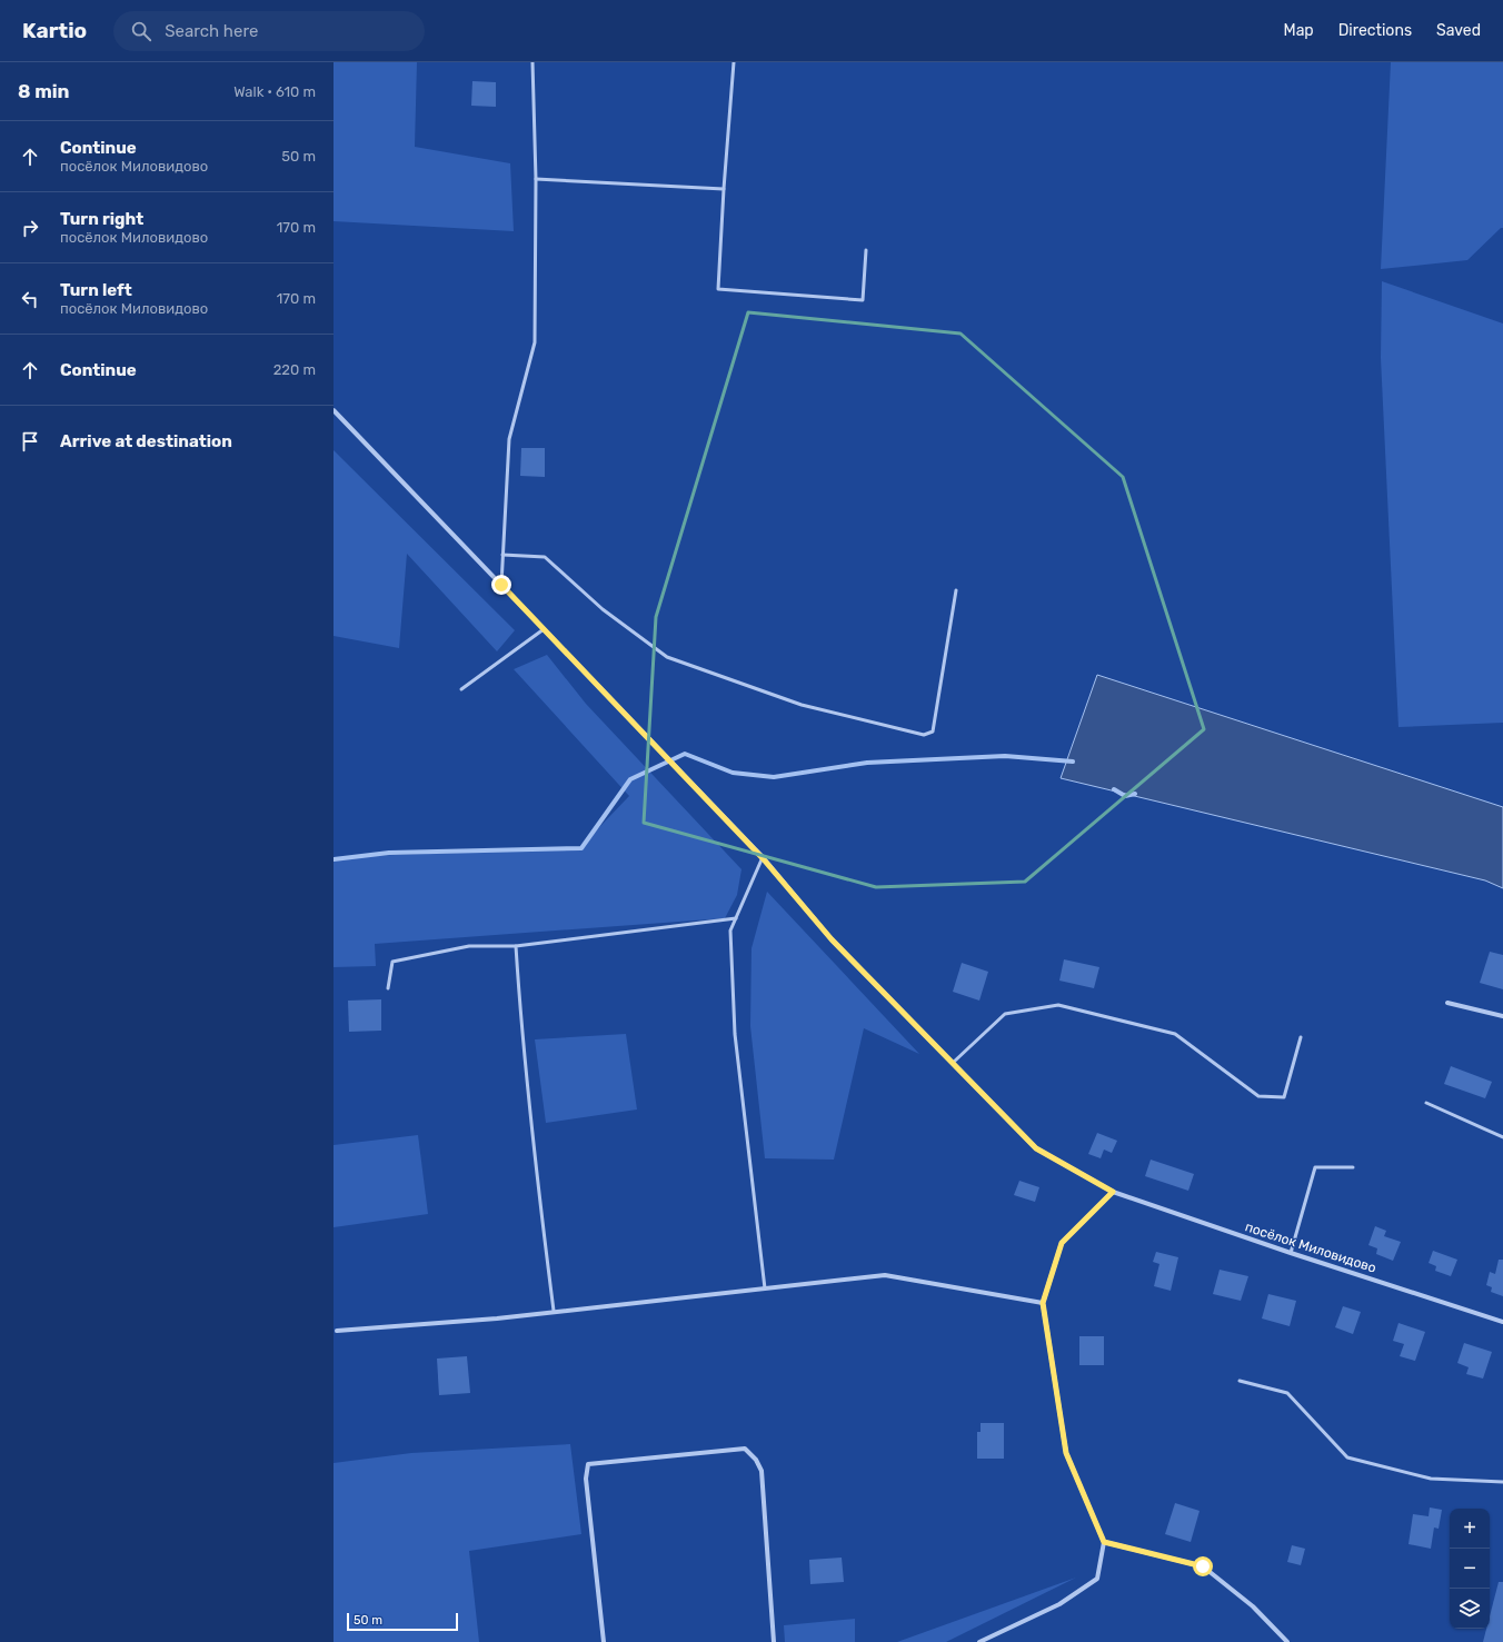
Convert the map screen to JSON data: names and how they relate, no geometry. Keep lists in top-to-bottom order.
{
  "streets": {
    "street": ["посёлок Миловидово"]
  },
  "scale_bar": "50 m",
  "page": {
    "header": "Kartio",
    "search": "Search here",
    "nav": ["Map", "Directions", "Saved"],
    "heading": ["8 min", "Walk · 610 m"],
    "list": [
      ["Continue", "посёлок Миловидово", "50 m"],
      ["Turn right", "посёлок Миловидово", "170 m"],
      ["Turn left", "посёлок Миловидово", "170 m"],
      ["Continue", "220 m"],
      "Arrive at destination"
    ],
    "map_buttons": ["+", "−"],
    "scale": "50 m"
  }
}
